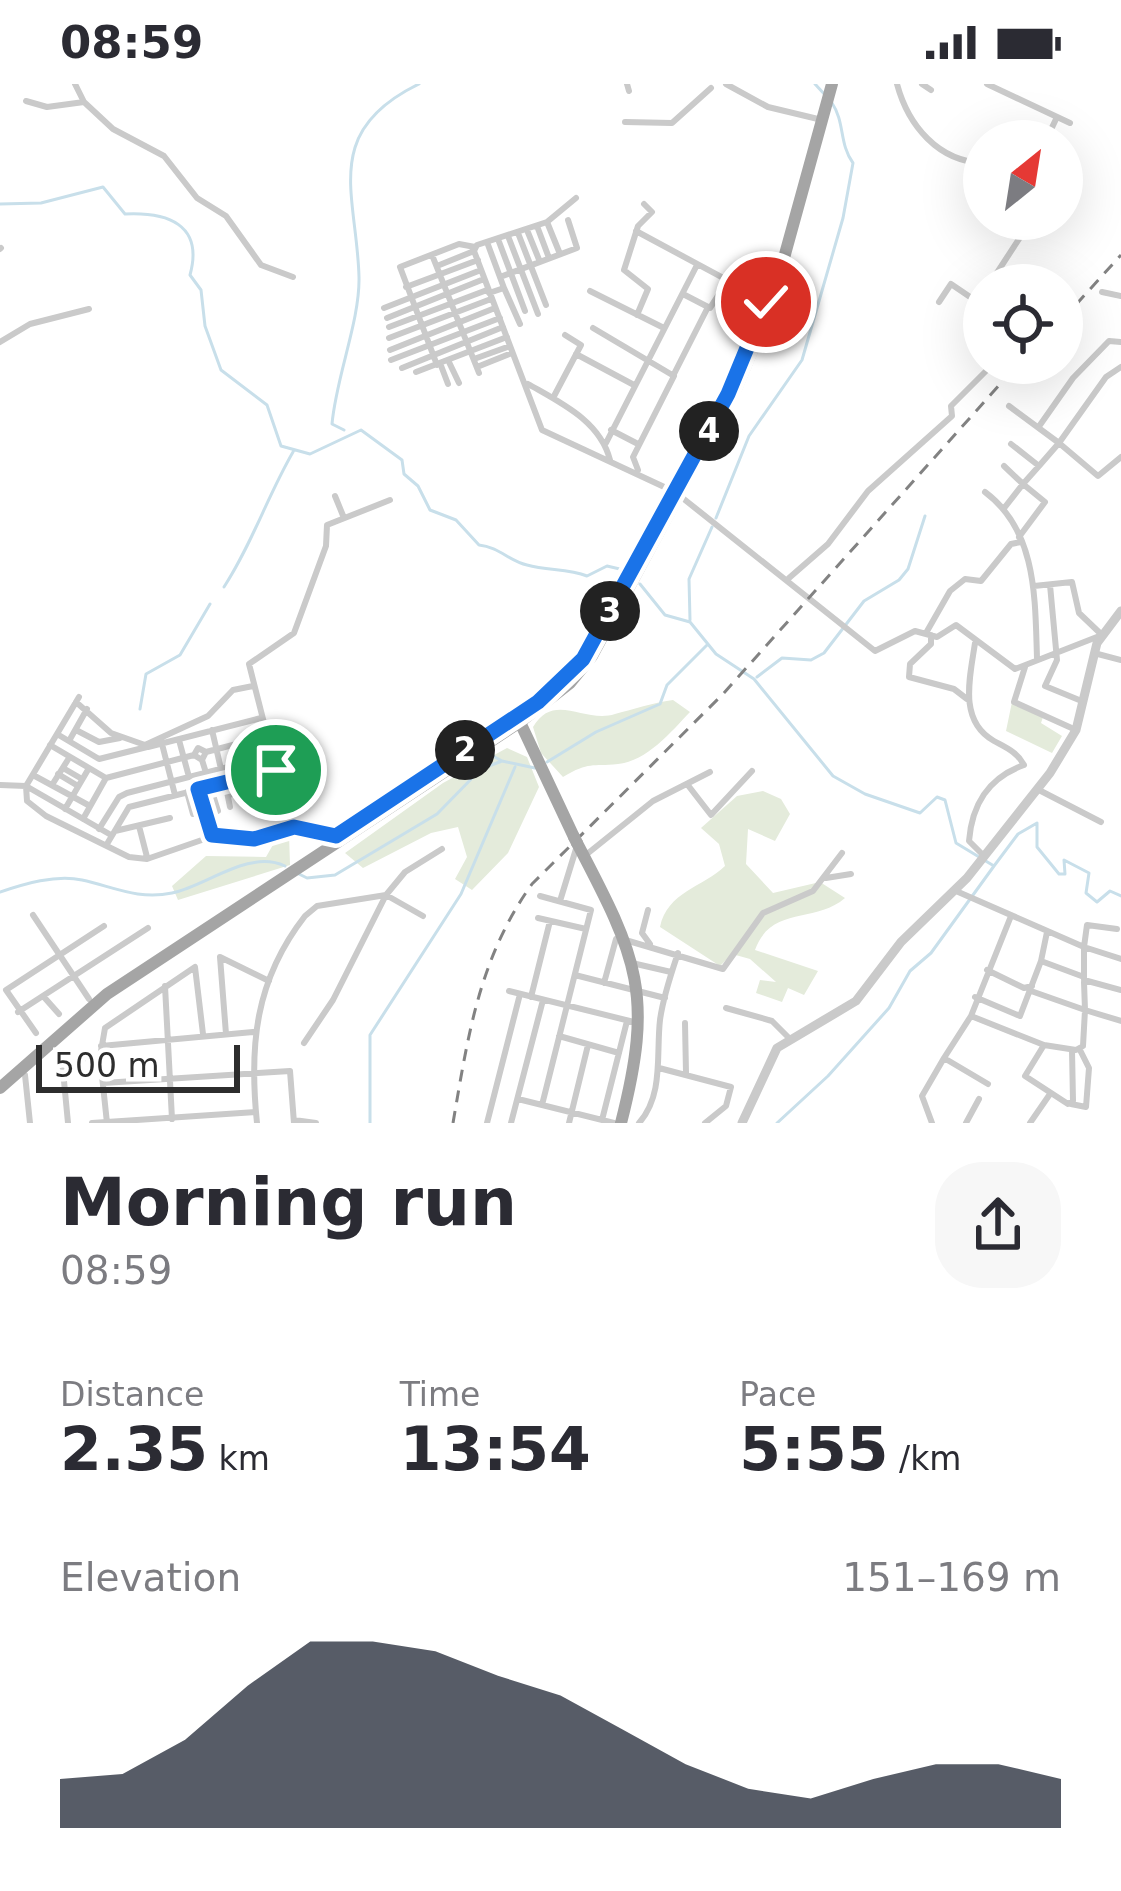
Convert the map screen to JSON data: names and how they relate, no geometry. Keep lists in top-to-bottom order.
{
  "scale_bar": "500 m",
  "north": "top right",
  "page": {
    "status": "08:59",
    "pins": ["4", "3", "2"],
    "scale": "500 m",
    "heading": ["Morning run", "08:59"],
    "stats": [
      ["Distance", "2.35 km"],
      ["Time", "13:54"],
      ["Pace", "5:55 /km"]
    ],
    "chart": ["Elevation", "151–169 m"]
  }
}
